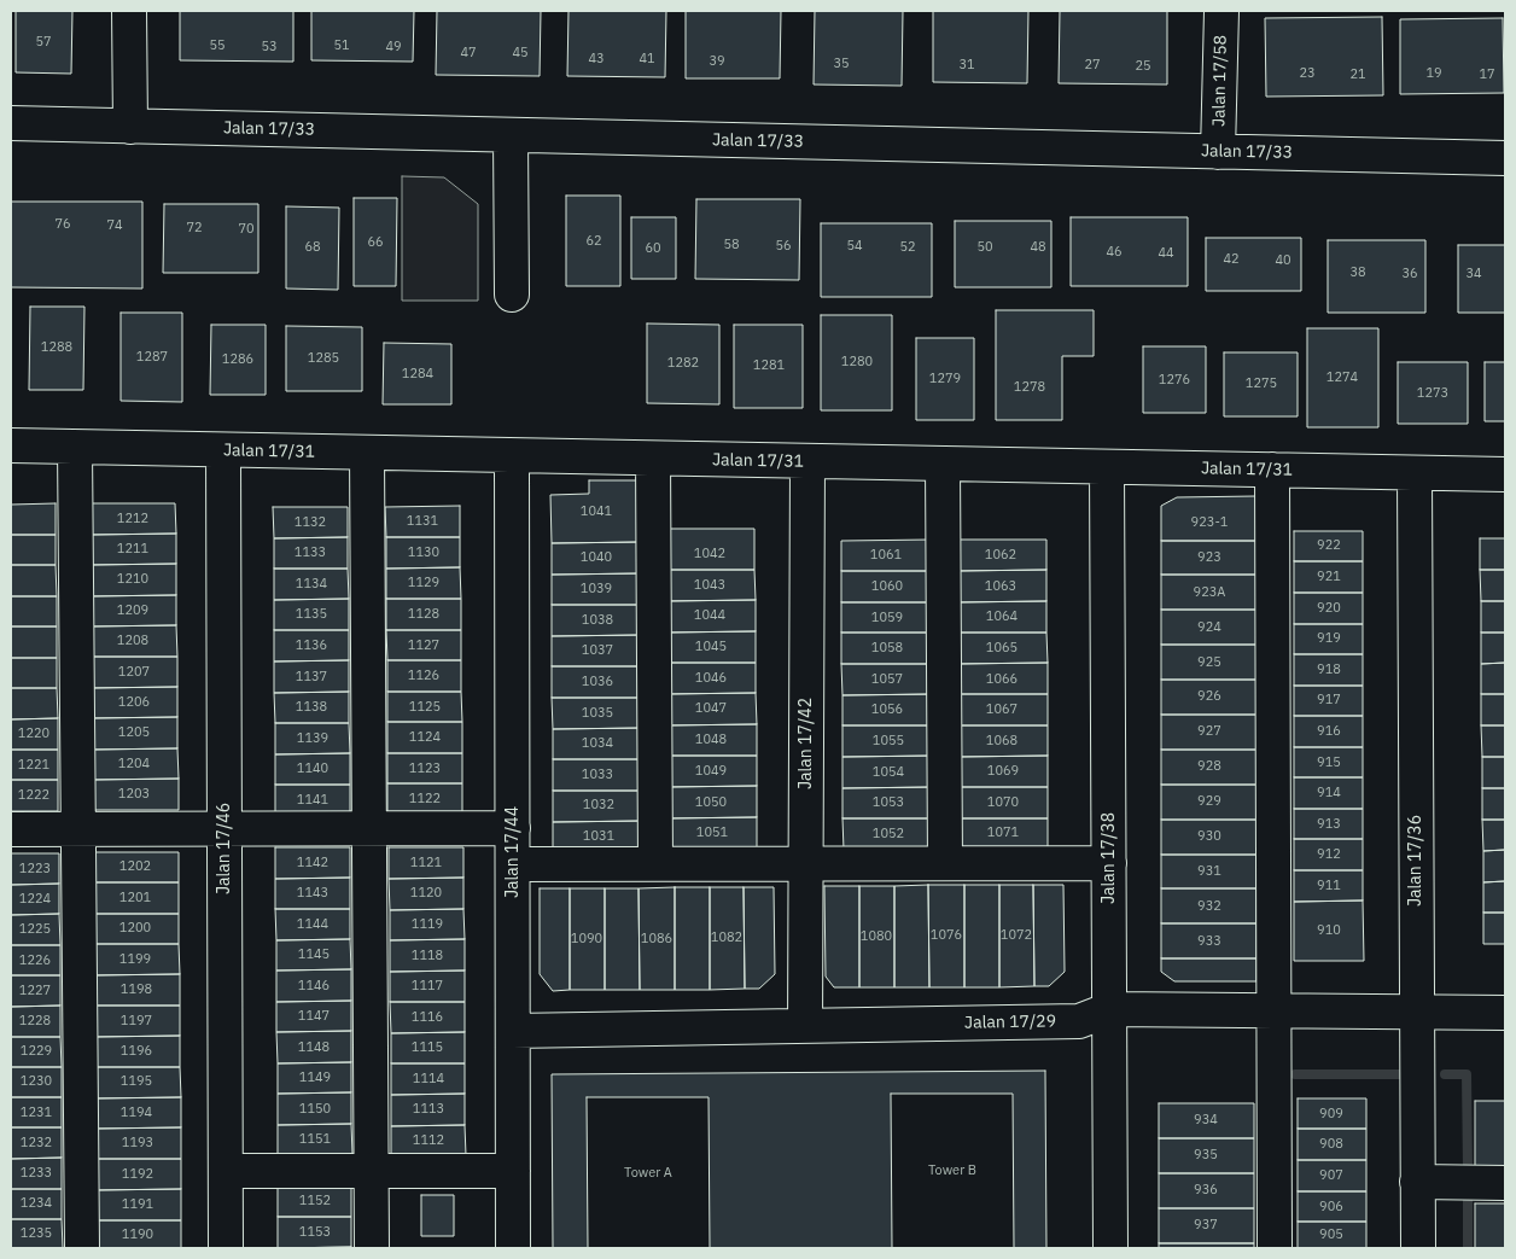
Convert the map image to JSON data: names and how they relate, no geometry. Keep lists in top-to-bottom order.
{
  "streets": {
    "street": [
      "Jalan 17/58",
      "Jalan 17/33",
      "Jalan 17/31",
      "Jalan 17/42",
      "Jalan 17/46",
      "Jalan 17/44",
      "Jalan 17/38",
      "Jalan 17/36",
      "Jalan 17/29"
    ]
  },
  "crossings": [
    ["Jalan 17/58", "Jalan 17/33"],
    ["Jalan 17/31", "Jalan 17/42"],
    ["Jalan 17/31", "Jalan 17/46"],
    ["Jalan 17/31", "Jalan 17/44"],
    ["Jalan 17/31", "Jalan 17/38"],
    ["Jalan 17/31", "Jalan 17/36"],
    ["Jalan 17/42", "Jalan 17/29"],
    ["Jalan 17/44", "Jalan 17/29"],
    ["Jalan 17/38", "Jalan 17/29"],
    ["Jalan 17/36", "Jalan 17/29"]
  ],
  "house_numbers": [
    "57",
    "55",
    "51",
    "53",
    "49",
    "47",
    "45",
    "43",
    "41",
    "39",
    "35",
    "31",
    "27",
    "25",
    "23",
    "19",
    "21",
    "17",
    "76",
    "74",
    "72",
    "70",
    "62",
    "66",
    "58",
    "56",
    "54",
    "68",
    "52",
    "50",
    "48",
    "60",
    "46",
    "44",
    "42",
    "40",
    "38",
    "36",
    "34",
    "1288",
    "1287",
    "1285",
    "1286",
    "1280",
    "1282",
    "1281",
    "1284",
    "1274",
    "1279",
    "1276",
    "1275",
    "1278",
    "1273",
    "1041",
    "1212",
    "1131",
    "1132",
    "923-1",
    "922",
    "1211",
    "1133",
    "1130",
    "1042",
    "1061",
    "1062",
    "1040",
    "923",
    "921",
    "1210",
    "1129",
    "1134",
    "1043",
    "1060",
    "1063",
    "1039",
    "923A",
    "920",
    "1209",
    "1135",
    "1128",
    "1044",
    "1064",
    "1059",
    "1038",
    "924",
    "919",
    "1208",
    "1136",
    "1127",
    "1045",
    "1058",
    "1065",
    "1037",
    "925",
    "918",
    "1207",
    "1126",
    "1137",
    "1046",
    "1057",
    "1066",
    "1036",
    "926",
    "917",
    "1206",
    "1138",
    "1125",
    "1047",
    "1056",
    "1067",
    "1035",
    "927",
    "916",
    "1205",
    "1220",
    "1124",
    "1139",
    "1048",
    "1055",
    "1068",
    "1034",
    "915",
    "1204",
    "1221",
    "928",
    "1140",
    "1123",
    "1049",
    "1069",
    "1054",
    "1033",
    "914",
    "1203",
    "1222",
    "1122",
    "1141",
    "929",
    "1050",
    "1053",
    "1070",
    "1032",
    "913",
    "1051",
    "1071",
    "1052",
    "1031",
    "930",
    "912",
    "1142",
    "1121",
    "1202",
    "1223",
    "931",
    "911",
    "1143",
    "1120",
    "1201",
    "1224",
    "932",
    "1144",
    "1119",
    "1200",
    "1225",
    "910",
    "1076",
    "1072",
    "1080",
    "1082",
    "1090",
    "1086",
    "933",
    "1145",
    "1118",
    "1199",
    "1226",
    "1146",
    "1117",
    "1198",
    "1227",
    "1147",
    "1116",
    "1228",
    "1197",
    "1148",
    "1115",
    "1229",
    "1196",
    "1149",
    "1114",
    "1230",
    "1195",
    "1150",
    "1113",
    "1231",
    "1194",
    "909",
    "934",
    "1151",
    "1112",
    "1232",
    "1193",
    "908",
    "935",
    "Tower B",
    "1233",
    "Tower A",
    "1192",
    "907",
    "936",
    "1152",
    "1234",
    "1191",
    "906",
    "937",
    "1153",
    "1235",
    "1190",
    "905"
  ]
}
